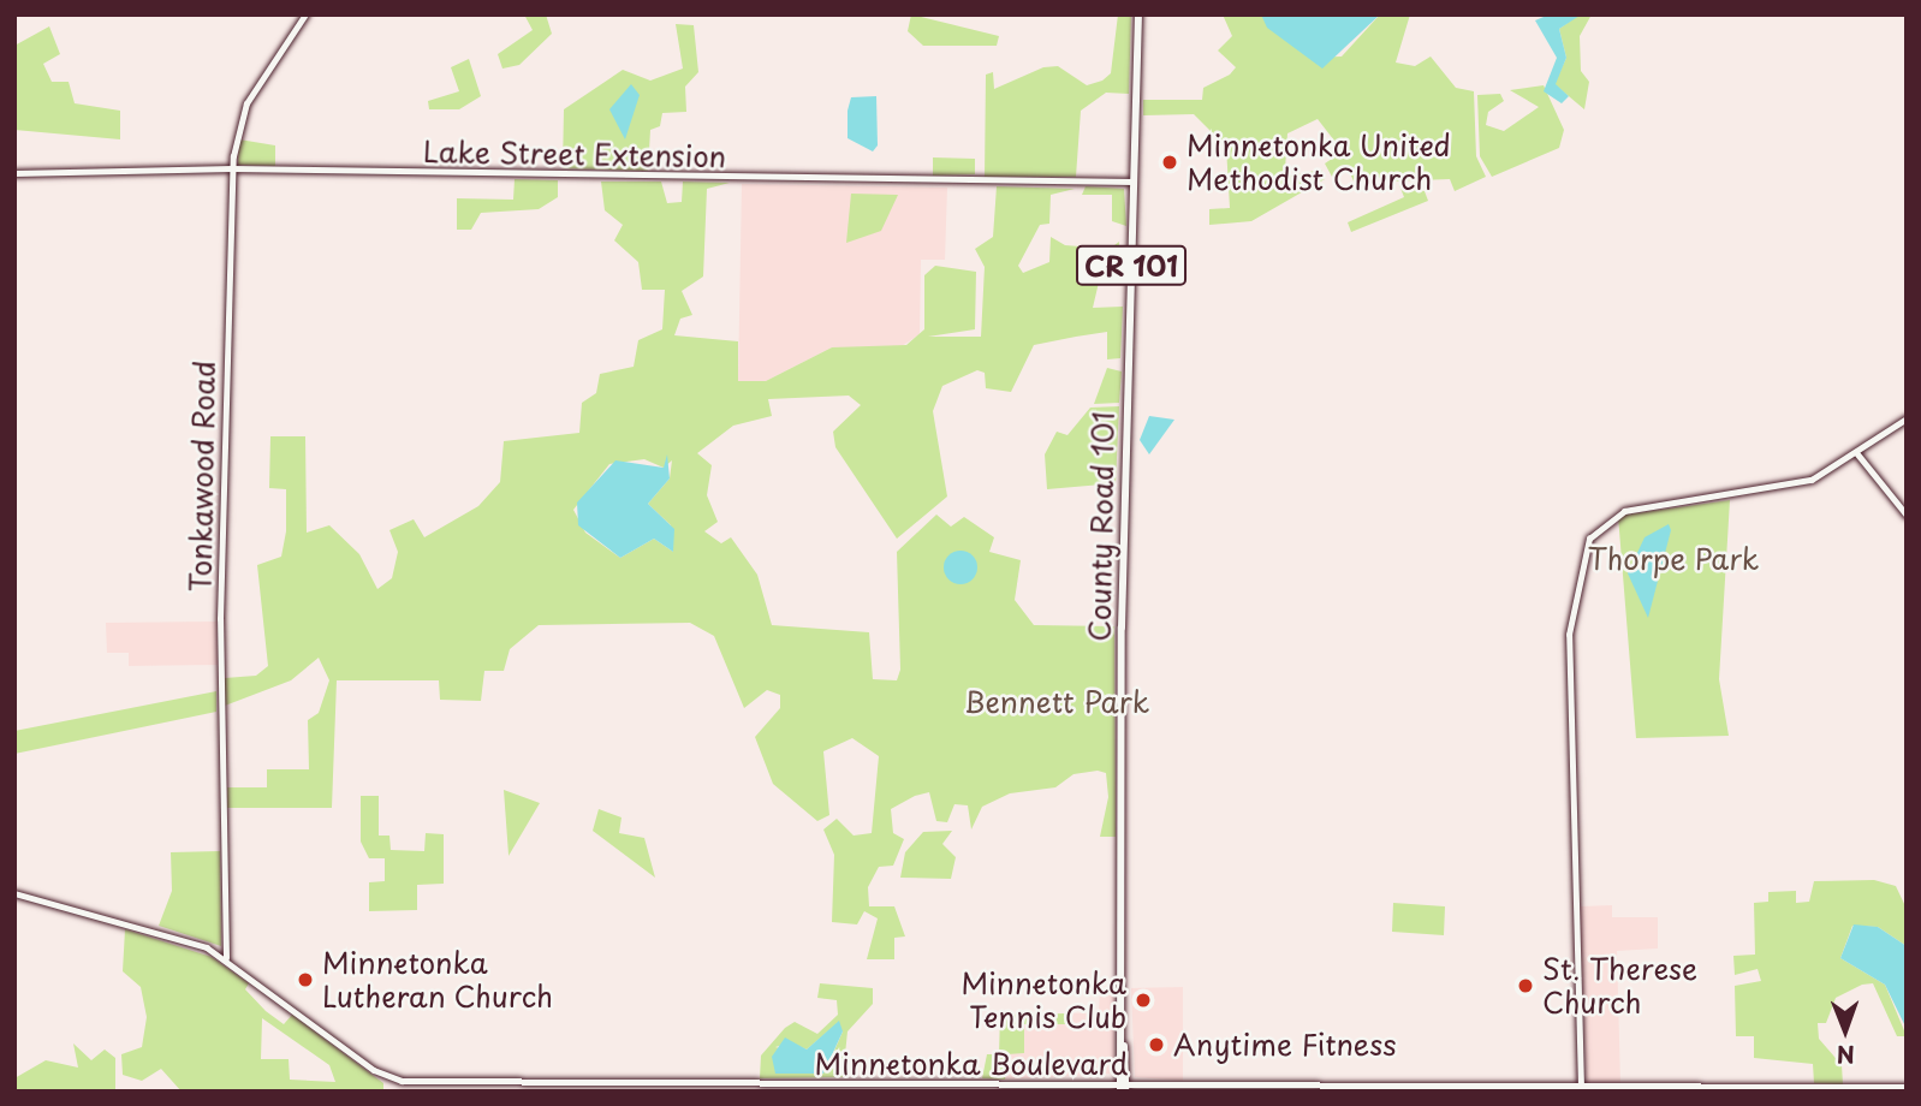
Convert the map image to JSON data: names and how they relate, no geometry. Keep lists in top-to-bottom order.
{
  "streets": {
    "main road": ["CR 101", "County Road 101"],
    "street": ["Lake Street Extension", "Tonkawood Road", "Minnetonka Boulevard"]
  },
  "crossings": [
    ["Lake Street Extension", "Tonkawood Road"],
    ["Lake Street Extension", "County Road 101"],
    ["Tonkawood Road", "Minnetonka Boulevard"],
    ["County Road 101", "Minnetonka Boulevard"]
  ],
  "parks": ["Thorpe Park", "Bennett Park"],
  "places": [
    "Minnetonka United Methodist Church",
    "Minnetonka Lutheran Church",
    "St. Therese Church",
    "Minnetonka Tennis Club",
    "Anytime Fitness"
  ],
  "north": "bottom"
}
